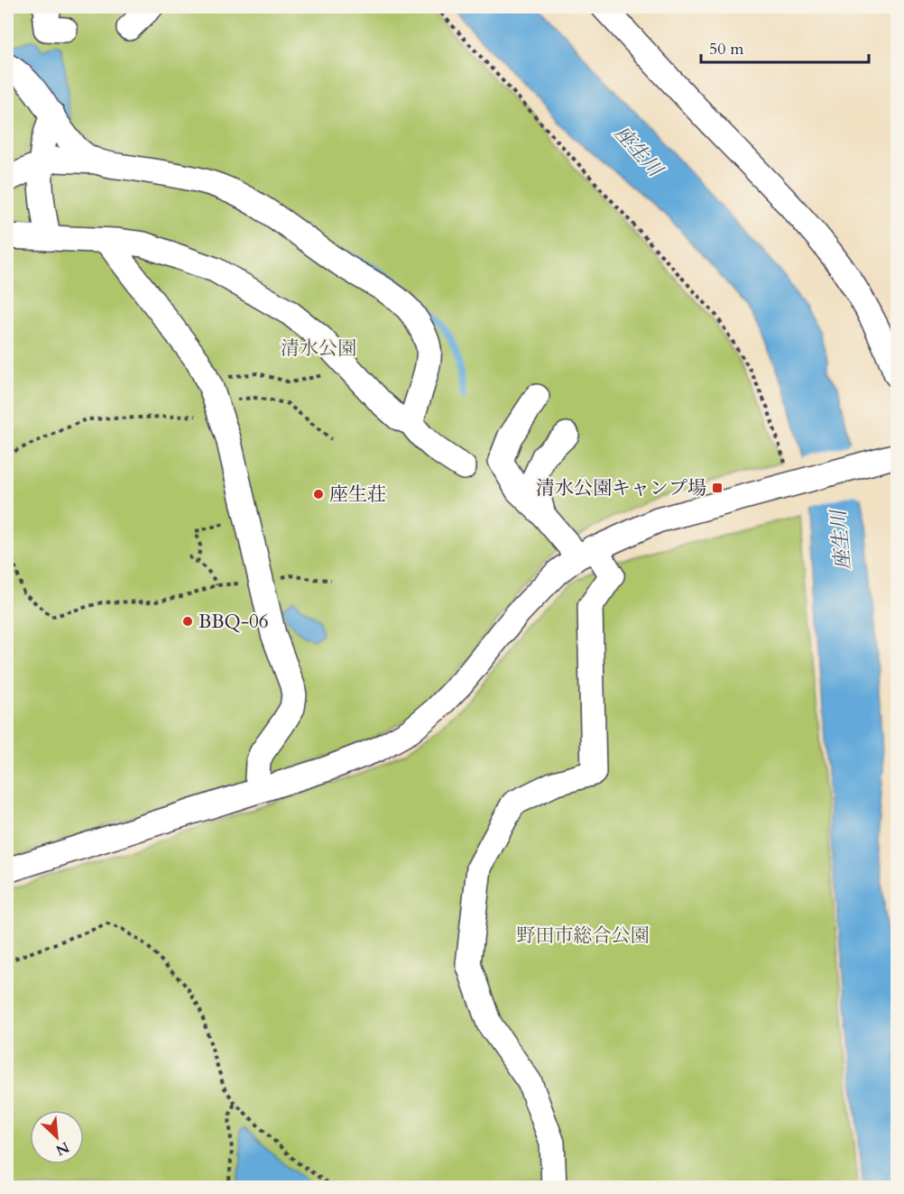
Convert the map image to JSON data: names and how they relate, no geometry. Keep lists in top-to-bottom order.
{
  "water": ["座生川"],
  "parks": ["清水公園", "野田市総合公園"],
  "places": {
    "transit": ["清水公園キャンプ場"],
    "other": ["座生荘", "BBQ-06"]
  },
  "scale_bar": "50 m",
  "north": "bottom right"
}
